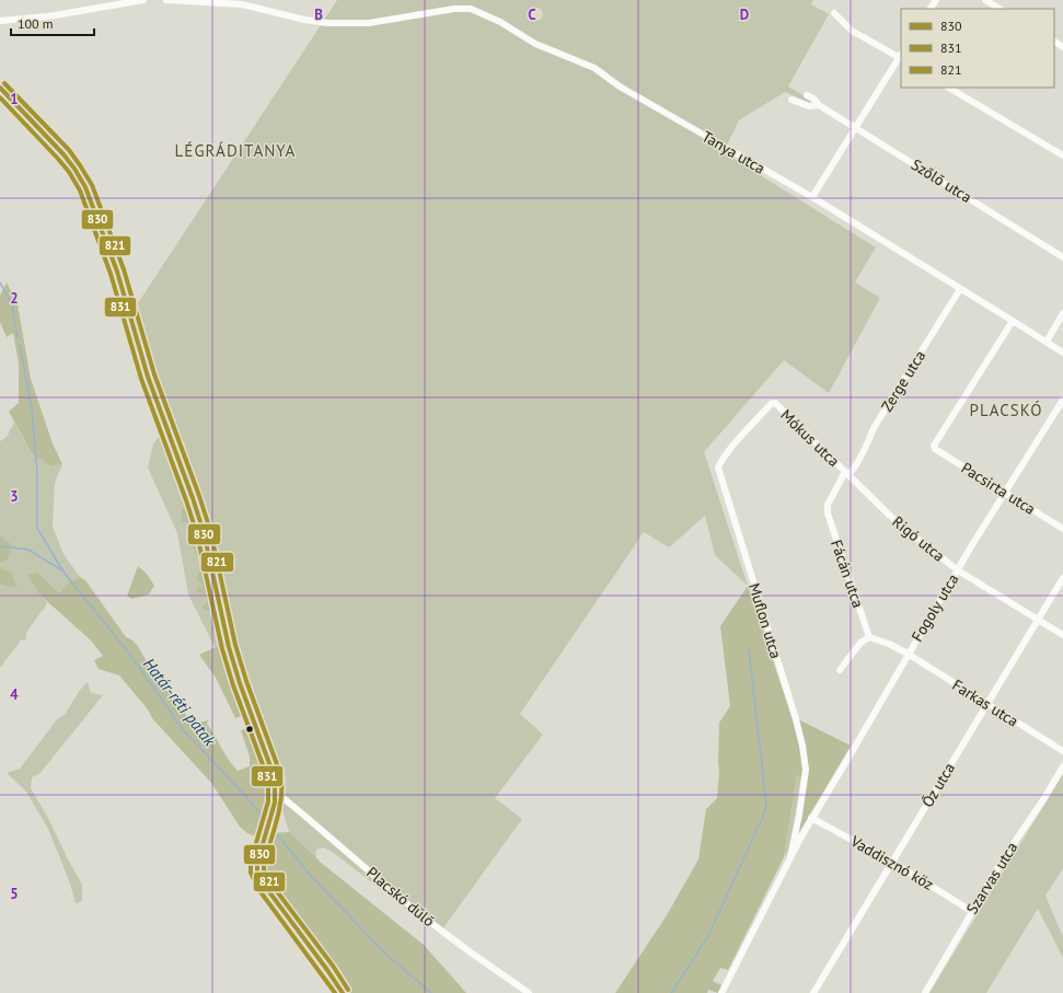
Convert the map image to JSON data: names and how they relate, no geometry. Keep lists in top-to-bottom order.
{
  "streets": {
    "street": [
      "Tanya utca",
      "Szőlő utca",
      "Zerge utca",
      "Mókus utca",
      "Pacsirta utca",
      "Rigó utca",
      "Fácán utca",
      "Fogoly utca",
      "Muflon utca",
      "Farkas utca",
      "Őz utca",
      "Vaddisznó köz",
      "Szarvas utca",
      "Placskó dűlő"
    ]
  },
  "crossings": [
    ["Tanya utca", "Zerge utca"],
    ["Tanya utca", "Pacsirta utca"],
    ["Zerge utca", "Mókus utca"],
    ["Zerge utca", "Rigó utca"],
    ["Zerge utca", "Fácán utca"],
    ["Mókus utca", "Rigó utca"],
    ["Mókus utca", "Fácán utca"],
    ["Mókus utca", "Muflon utca"],
    ["Pacsirta utca", "Fogoly utca"],
    ["Rigó utca", "Fácán utca"],
    ["Rigó utca", "Fogoly utca"],
    ["Rigó utca", "Őz utca"],
    ["Fogoly utca", "Muflon utca"],
    ["Fogoly utca", "Farkas utca"],
    ["Fogoly utca", "Vaddisznó köz"],
    ["Muflon utca", "Vaddisznó köz"],
    ["Farkas utca", "Őz utca"],
    ["Őz utca", "Vaddisznó köz"],
    ["Vaddisznó köz", "Szarvas utca"]
  ],
  "districts": ["LÉGRÁDITANYA", "PLACSKÓ"],
  "water": ["Határ-réti patak"],
  "lines": ["transit line 821", "transit line 830", "transit line 831"],
  "legend": ["830", "831", "821"],
  "scale_bar": "100 m",
  "grid": {
    "columns": ["B", "C", "D"],
    "rows": [
      "1",
      "2",
      "3",
      "4",
      "5"
    ]
  }
}
